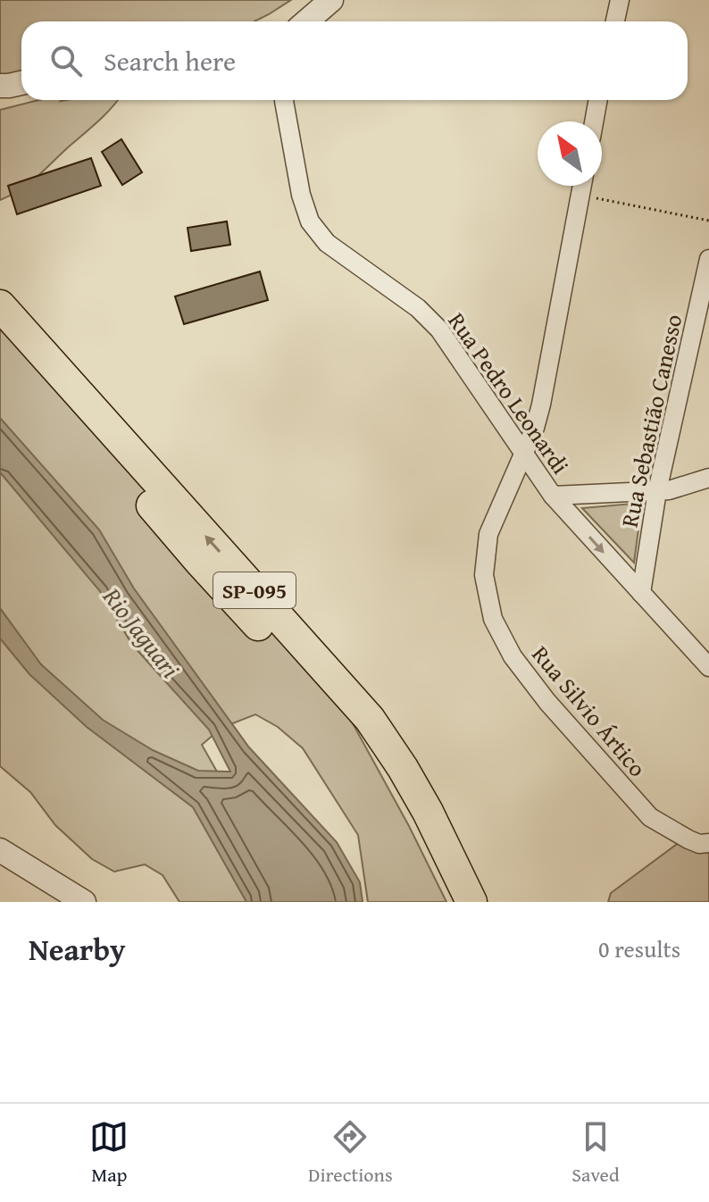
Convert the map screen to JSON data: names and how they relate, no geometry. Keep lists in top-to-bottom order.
{
  "streets": {
    "main road": ["SP-095"],
    "street": ["Rua Pedro Leonardi", "Rua Sebastião Canesso", "Rua Silvio Ártico"]
  },
  "crossings": [
    ["Rua Pedro Leonardi", "Rua Sebastião Canesso"],
    ["Rua Pedro Leonardi", "Rua Silvio Ártico"]
  ],
  "water": ["Rio Jaguari"],
  "north": "top left",
  "page": {
    "search": "Search here",
    "heading": ["Nearby", "0 results"],
    "nav": ["Map", "Directions", "Saved"]
  }
}
